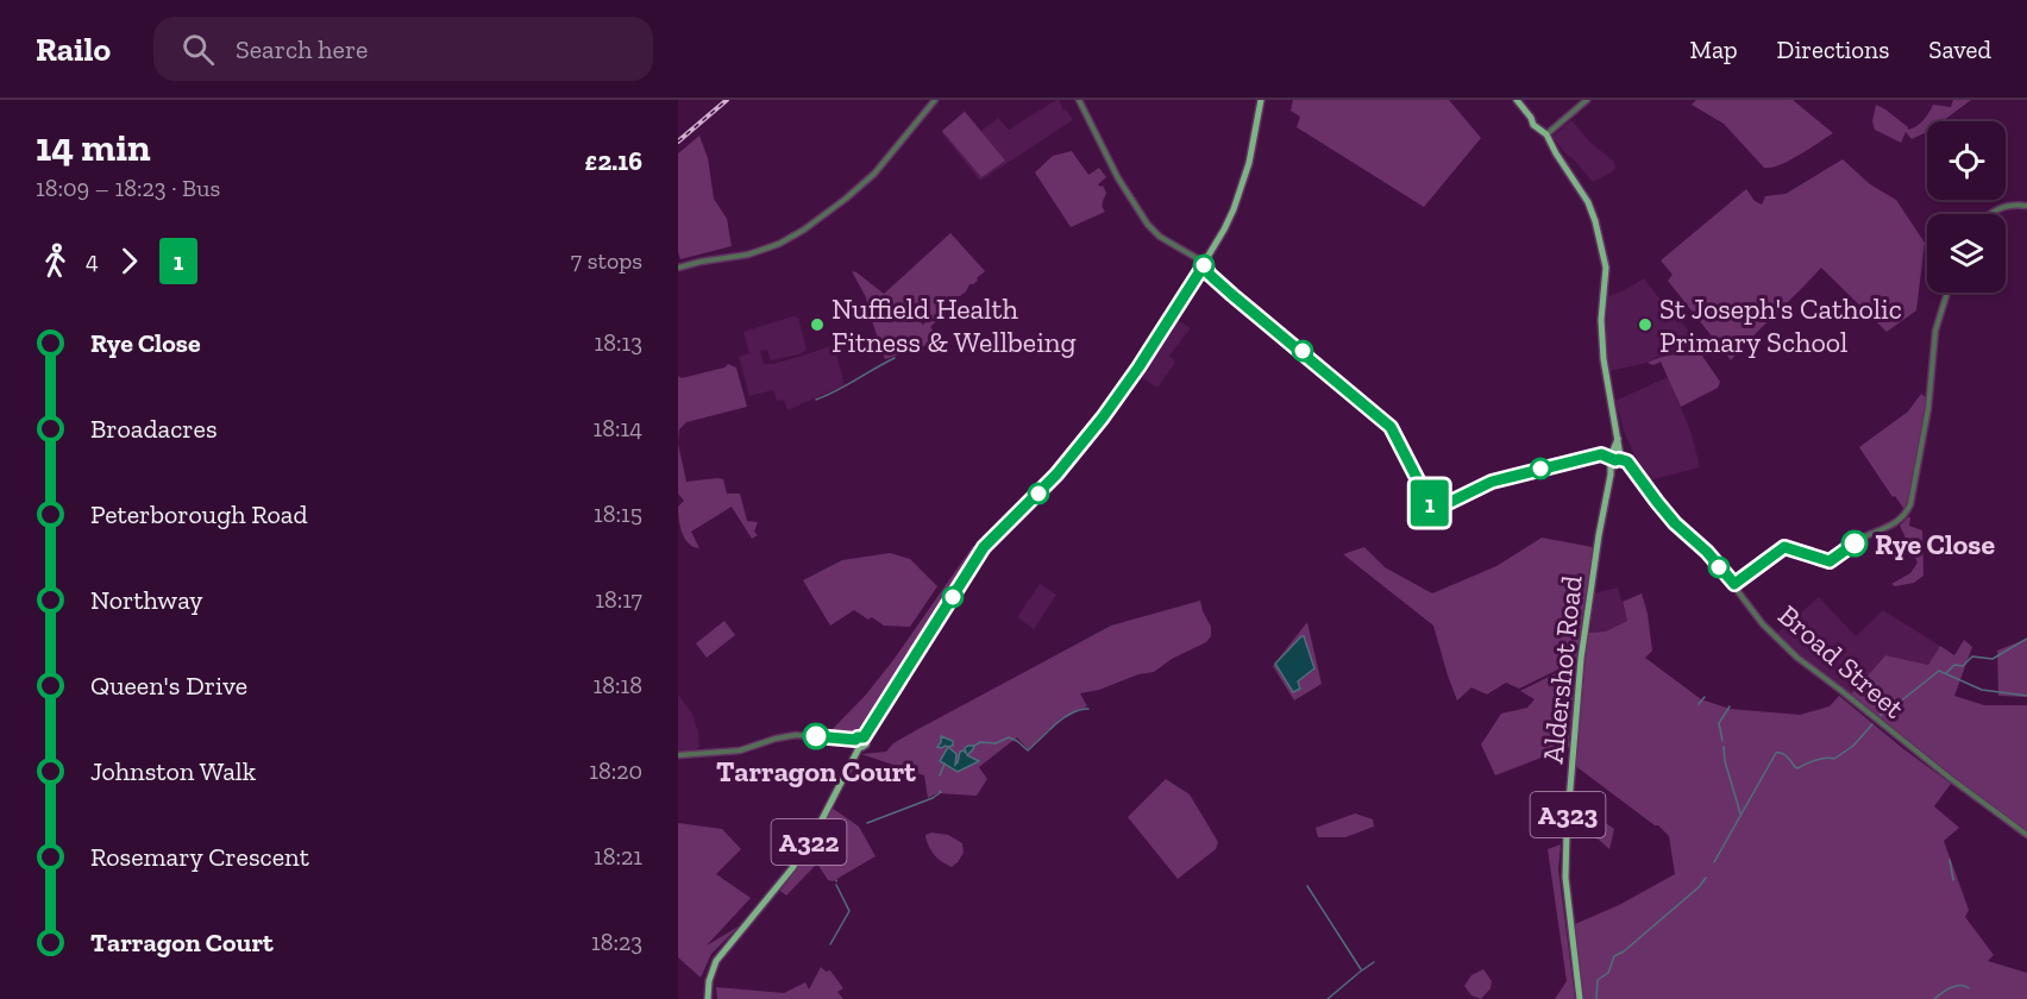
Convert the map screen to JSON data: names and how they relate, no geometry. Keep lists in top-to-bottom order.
{
  "streets": {
    "main road": ["Aldershot Road", "A323", "A322"],
    "street": ["Broad Street"]
  },
  "crossings": [
    ["Broad Street", "Aldershot Road"]
  ],
  "places": [
    "Nuffield Health Fitness & Wellbeing",
    "St Joseph's Catholic Primary School",
    "Rye Close",
    "Tarragon Court"
  ],
  "lines": ["bus line 1"],
  "page": {
    "header": "Railo",
    "search": "Search here",
    "nav": ["Map", "Directions", "Saved"],
    "heading": ["14 min", "18:09 – 18:23 · Bus", "£2.16"],
    "on_map": "1",
    "legs": ["4", "1", "7 stops"],
    "list": [
      {
        "name": "Rye Close",
        "value": "18:13"
      },
      {
        "name": "Broadacres",
        "value": "18:14"
      },
      {
        "name": "Peterborough Road",
        "value": "18:15"
      },
      {
        "name": "Northway",
        "value": "18:17"
      },
      {
        "name": "Queen's Drive",
        "value": "18:18"
      },
      {
        "name": "Johnston Walk",
        "value": "18:20"
      },
      {
        "name": "Rosemary Crescent",
        "value": "18:21"
      },
      {
        "name": "Tarragon Court",
        "value": "18:23"
      }
    ]
  }
}
